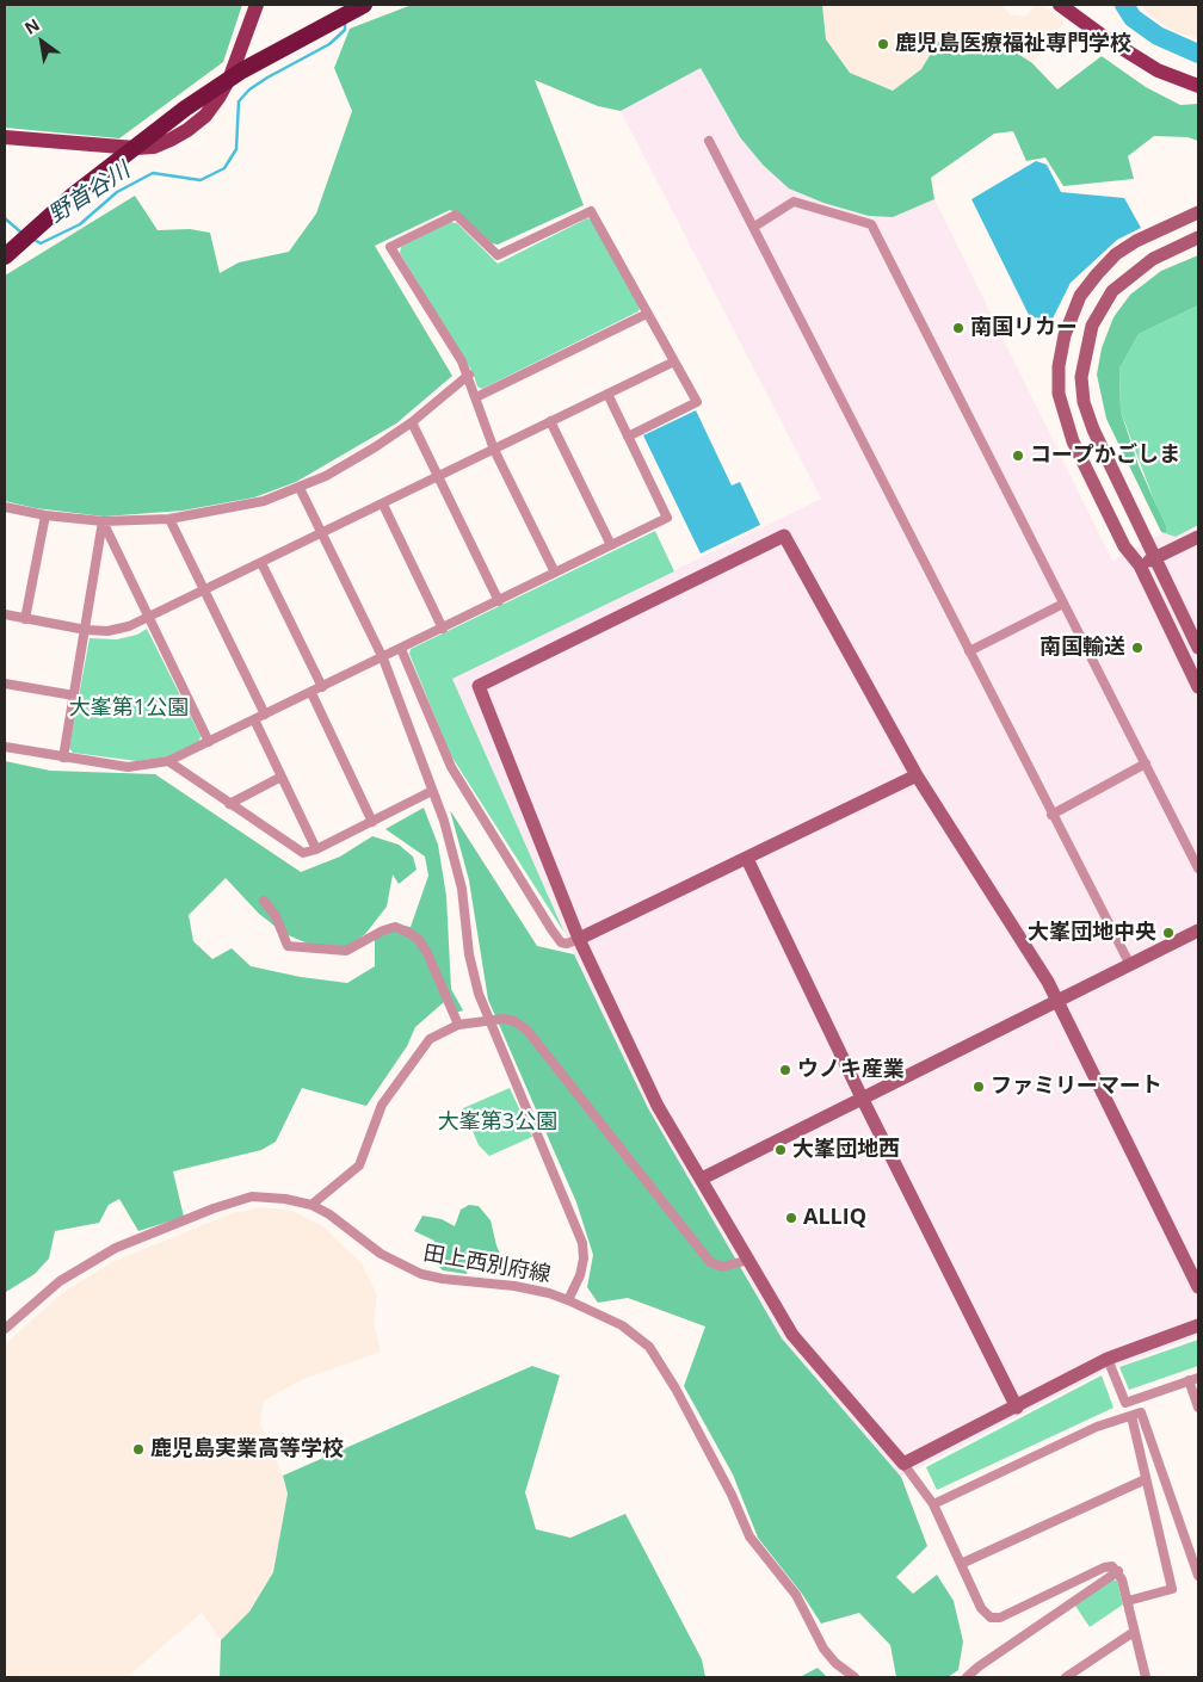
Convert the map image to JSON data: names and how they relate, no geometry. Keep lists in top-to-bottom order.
{
  "streets": {
    "street": ["田上西別府線"]
  },
  "water": ["野首谷川"],
  "parks": ["大峯第1公園", "大峯第3公園"],
  "places": [
    "鹿児島医療福祉専門学校",
    "南国リカー",
    "コープかごしま",
    "南国輸送",
    "大峯団地中央",
    "ウノキ産業",
    "ファミリーマート",
    "大峯団地西",
    "ALLIQ",
    "鹿児島実業高等学校"
  ],
  "north": "top left"
}
